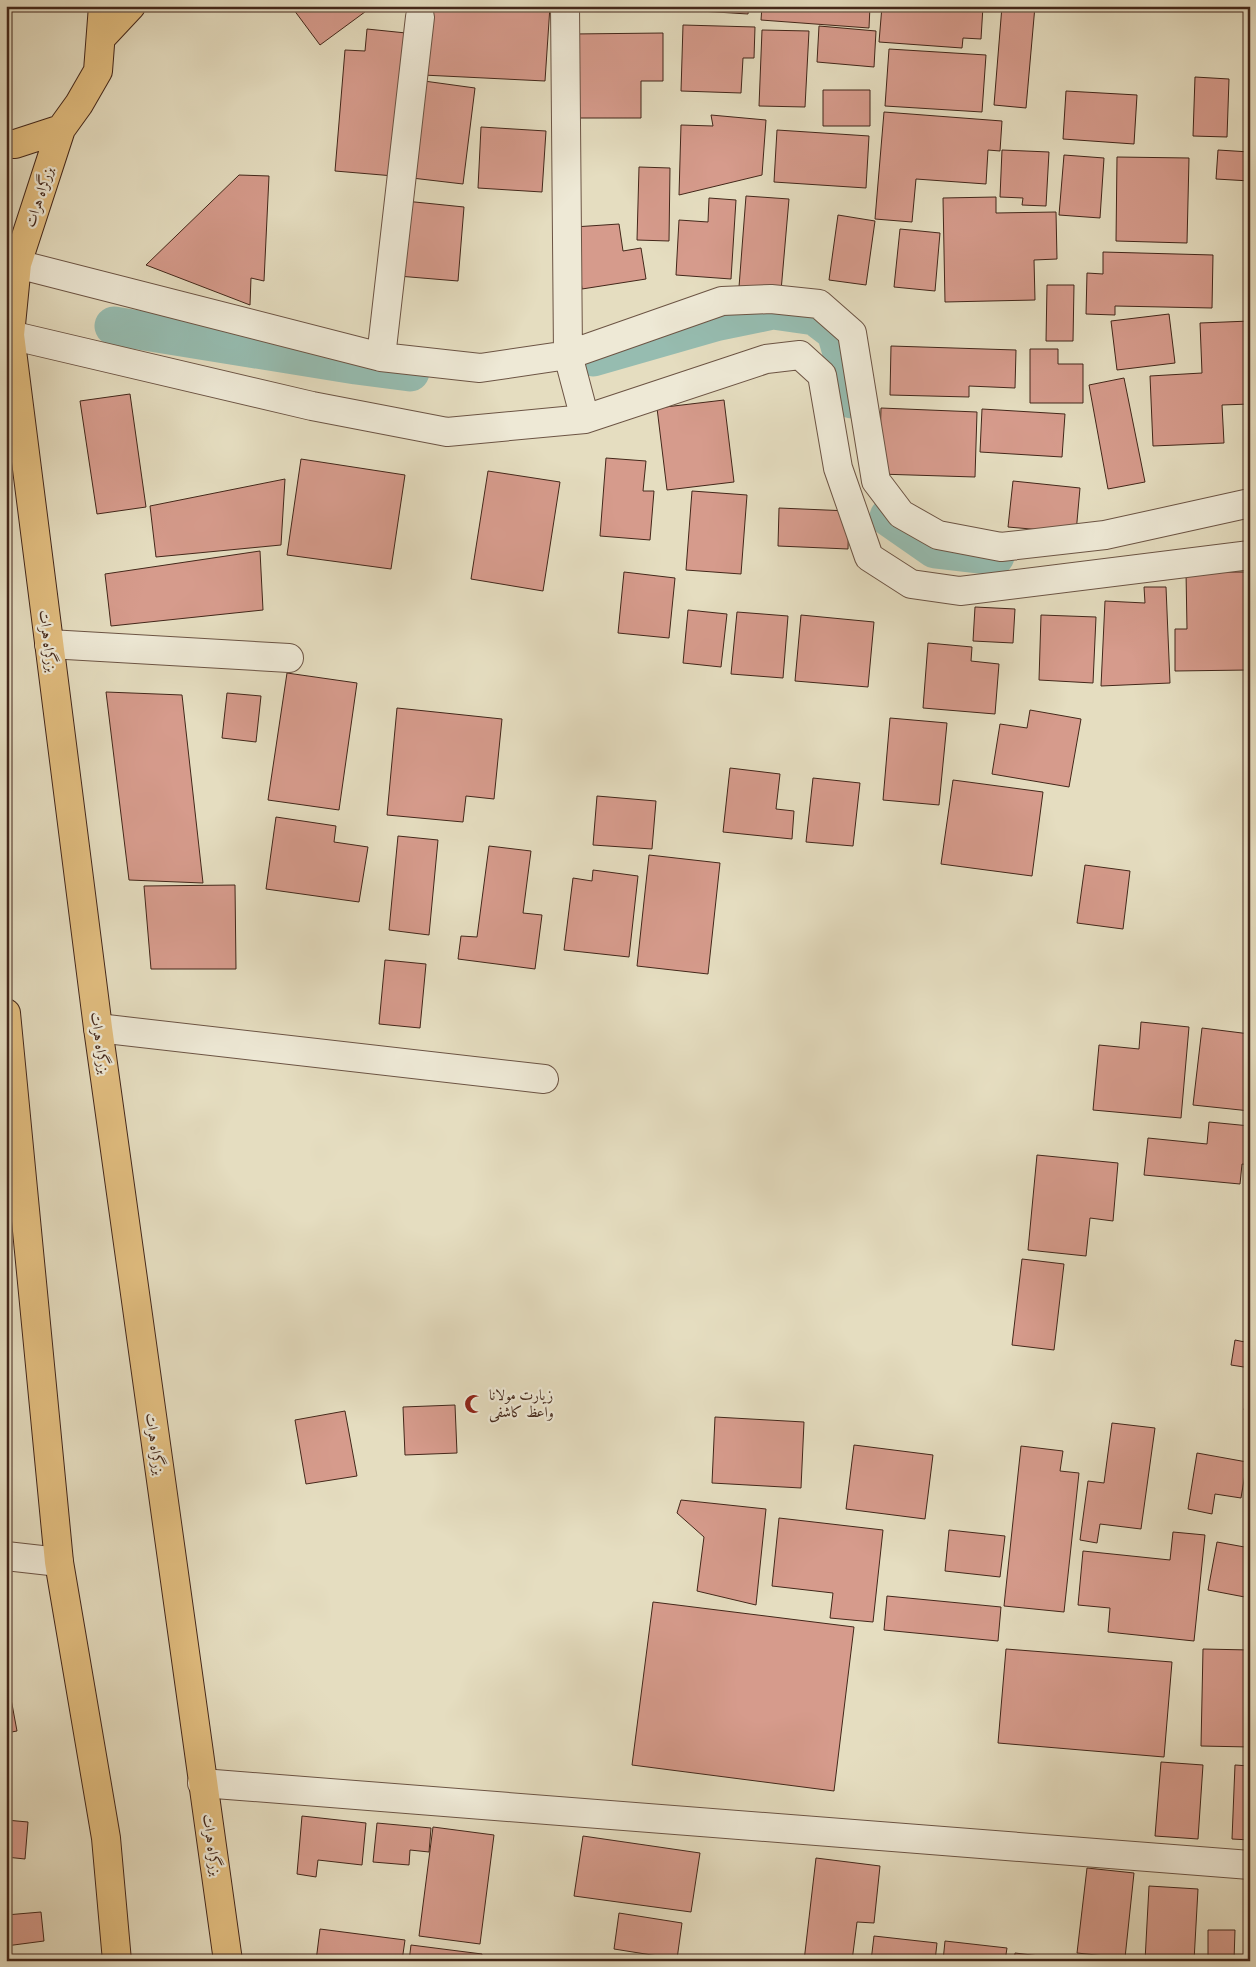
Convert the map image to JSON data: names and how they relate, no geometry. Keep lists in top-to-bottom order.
{
  "streets": {
    "highway": ["بزرگراه هرات"]
  },
  "places": {
    "mosque": ["زیارت مولانا واعظ کاشفی"]
  }
}
